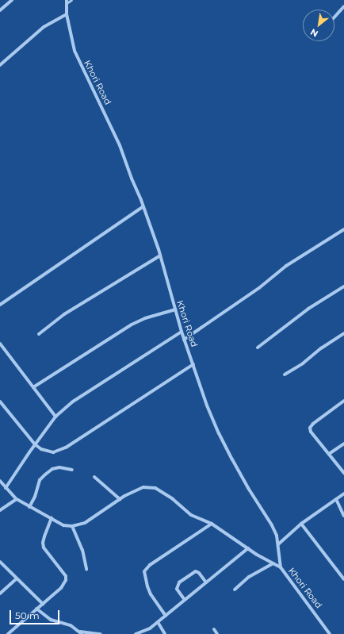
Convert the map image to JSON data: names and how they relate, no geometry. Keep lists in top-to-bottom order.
{
  "streets": {
    "street": ["Khori Road"]
  },
  "scale_bar": "50 m",
  "north": "bottom left"
}
